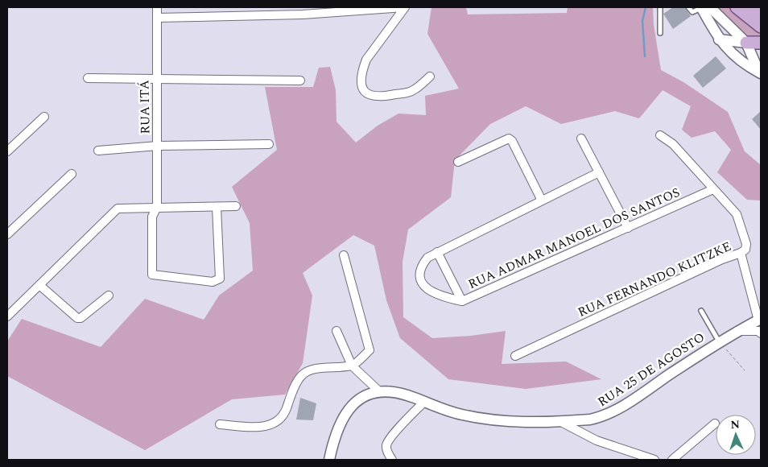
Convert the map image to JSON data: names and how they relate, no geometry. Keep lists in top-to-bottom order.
{
  "streets": {
    "street": [
      "RUA ITÁ",
      "RUA ADMAR MANOEL DOS SANTOS",
      "RUA FERNANDO KLITZKE",
      "RUA 25 DE AGOSTO"
    ]
  },
  "crossings": [
    ["RUA FERNANDO KLITZKE", "RUA 25 DE AGOSTO"]
  ],
  "north": "top"
}
